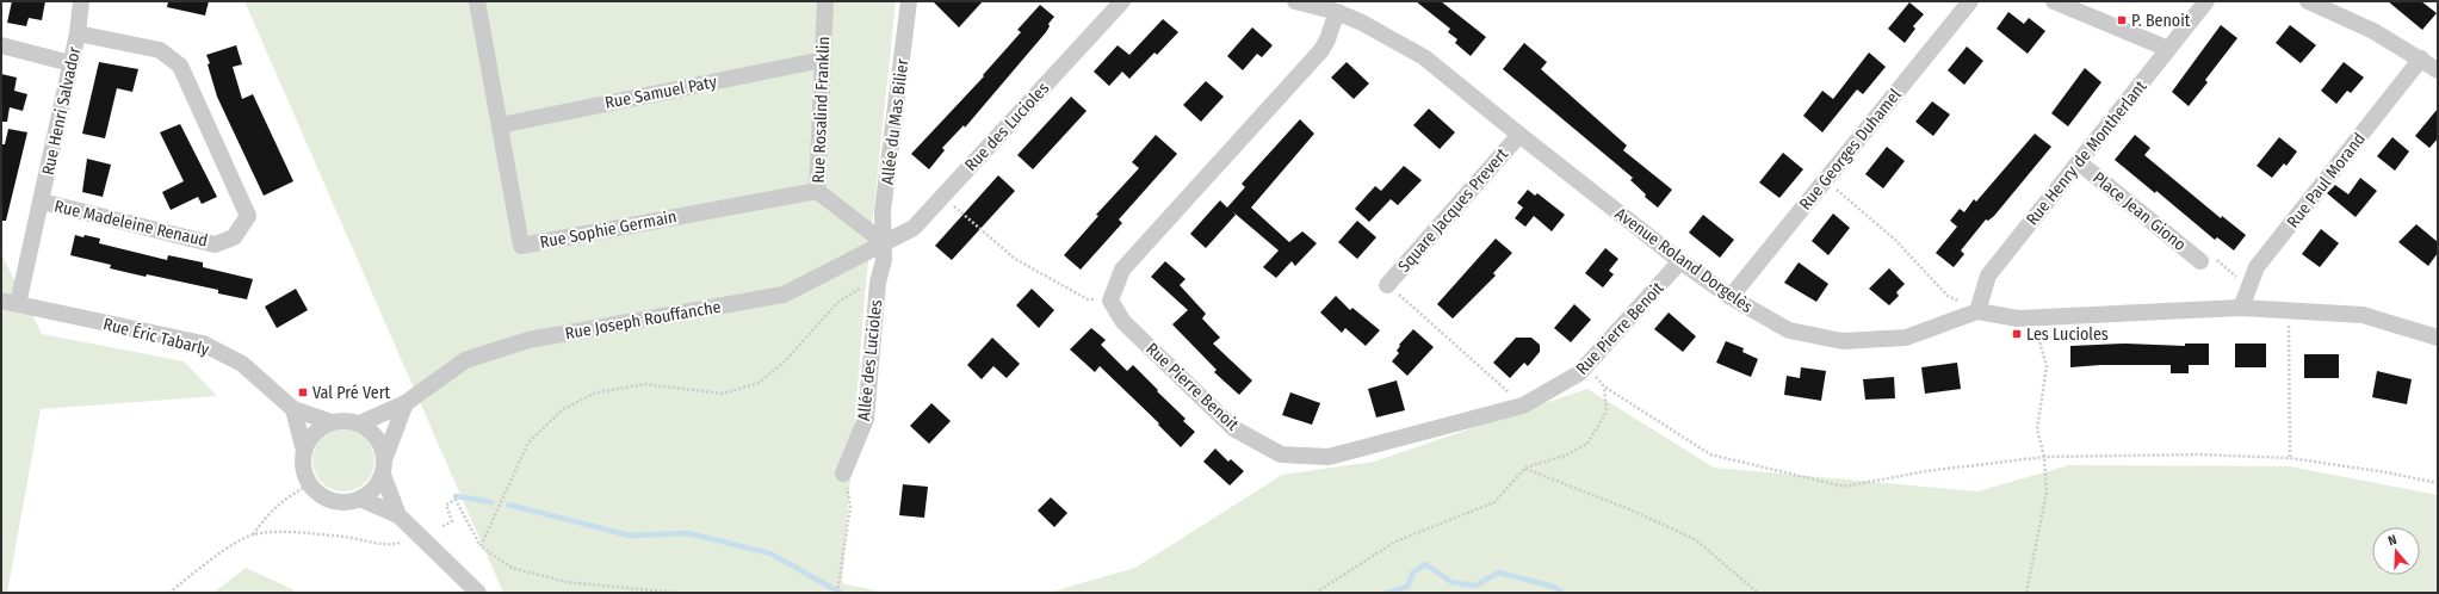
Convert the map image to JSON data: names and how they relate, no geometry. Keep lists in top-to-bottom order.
{
  "streets": {
    "street": [
      "Rue Samuel Paty",
      "Rue Rosalind Franklin",
      "Rue Henri Salvador",
      "Allée du Mas Bilier",
      "Rue des Lucioles",
      "Rue Georges Duhamel",
      "Rue Henry de Montherlant",
      "Rue Paul Morand",
      "Square Jacques Prevert",
      "Place Jean Giono",
      "Rue Madeleine Renaud",
      "Rue Sophie Germain",
      "Avenue Roland Dorgelès",
      "Rue Joseph Rouffanche",
      "Rue Pierre Benoit",
      "Rue Éric Tabarly",
      "Allée des Lucioles"
    ]
  },
  "crossings": [
    ["Rue Samuel Paty", "Rue Rosalind Franklin"],
    ["Rue Samuel Paty", "Rue Sophie Germain"],
    ["Rue Rosalind Franklin", "Allée du Mas Bilier"],
    ["Rue Rosalind Franklin", "Rue des Lucioles"],
    ["Rue Rosalind Franklin", "Rue Sophie Germain"],
    ["Rue Rosalind Franklin", "Rue Joseph Rouffanche"],
    ["Rue Rosalind Franklin", "Allée des Lucioles"],
    ["Rue Henri Salvador", "Rue Madeleine Renaud"],
    ["Rue Henri Salvador", "Rue Éric Tabarly"],
    ["Allée du Mas Bilier", "Rue des Lucioles"],
    ["Allée du Mas Bilier", "Rue Joseph Rouffanche"],
    ["Allée du Mas Bilier", "Allée des Lucioles"],
    ["Rue des Lucioles", "Rue Joseph Rouffanche"],
    ["Rue des Lucioles", "Allée des Lucioles"],
    ["Rue Georges Duhamel", "Avenue Roland Dorgelès"],
    ["Rue Henry de Montherlant", "Place Jean Giono"],
    ["Rue Henry de Montherlant", "Avenue Roland Dorgelès"],
    ["Square Jacques Prevert", "Avenue Roland Dorgelès"],
    ["Avenue Roland Dorgelès", "Rue Pierre Benoit"],
    ["Rue Joseph Rouffanche", "Allée des Lucioles"]
  ],
  "places": {
    "transit": ["P. Benoit", "Les Lucioles", "Val Pré Vert"]
  },
  "north": "top"
}
